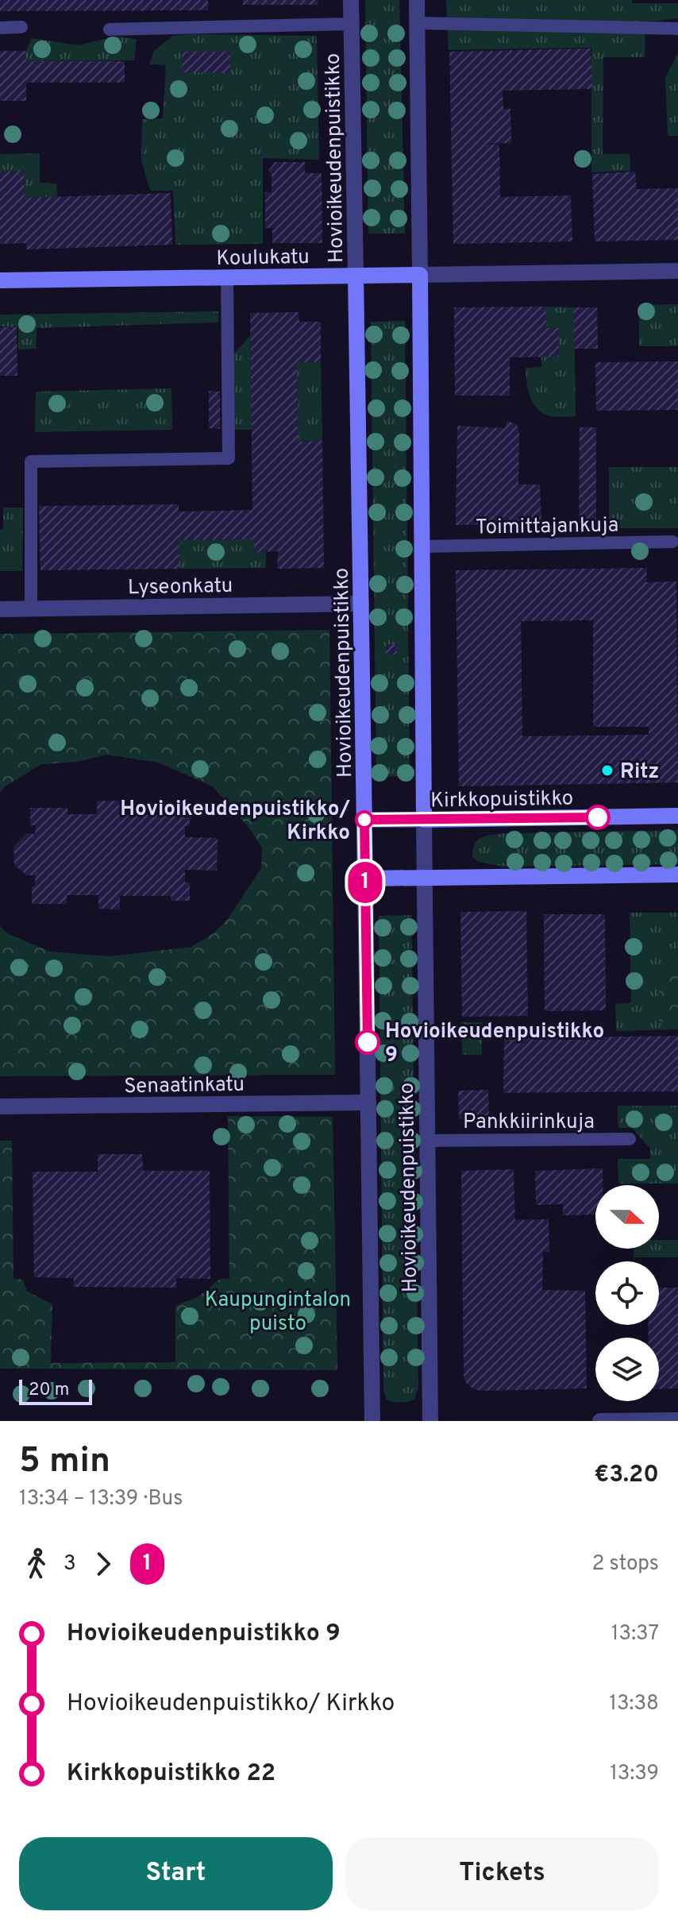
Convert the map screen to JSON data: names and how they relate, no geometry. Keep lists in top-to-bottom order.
{
  "streets": {
    "main road": ["Hovioikeudenpuistikko", "Koulukatu", "Kirkkopuistikko"],
    "street": ["Lyseonkatu", "Senaatinkatu"],
    "lane": ["Toimittajankuja", "Pankkiirinkuja"]
  },
  "crossings": [
    ["Hovioikeudenpuistikko", "Koulukatu"],
    ["Hovioikeudenpuistikko", "Toimittajankuja"],
    ["Hovioikeudenpuistikko", "Lyseonkatu"],
    ["Hovioikeudenpuistikko", "Kirkkopuistikko"],
    ["Hovioikeudenpuistikko", "Senaatinkatu"],
    ["Hovioikeudenpuistikko", "Pankkiirinkuja"]
  ],
  "parks": ["Kaupungintalon puisto"],
  "places": ["Ritz", "Hovioikeudenpuistikko/ Kirkko", "Hovioikeudenpuistikko 9"],
  "lines": ["bus line 1"],
  "scale_bar": "20 m",
  "north": "right",
  "page": {
    "on_map": "1",
    "scale": "20 m",
    "heading": ["5 min", "13:34 – 13:39 · Bus", "€3.20"],
    "legs": ["3", "1", "2 stops"],
    "list": [
      {
        "name": "Hovioikeudenpuistikko 9",
        "value": "13:37"
      },
      {
        "name": "Hovioikeudenpuistikko/ Kirkko",
        "value": "13:38"
      },
      {
        "name": "Kirkkopuistikko 22",
        "value": "13:39"
      }
    ],
    "buttons": ["Start", "Tickets"]
  }
}
